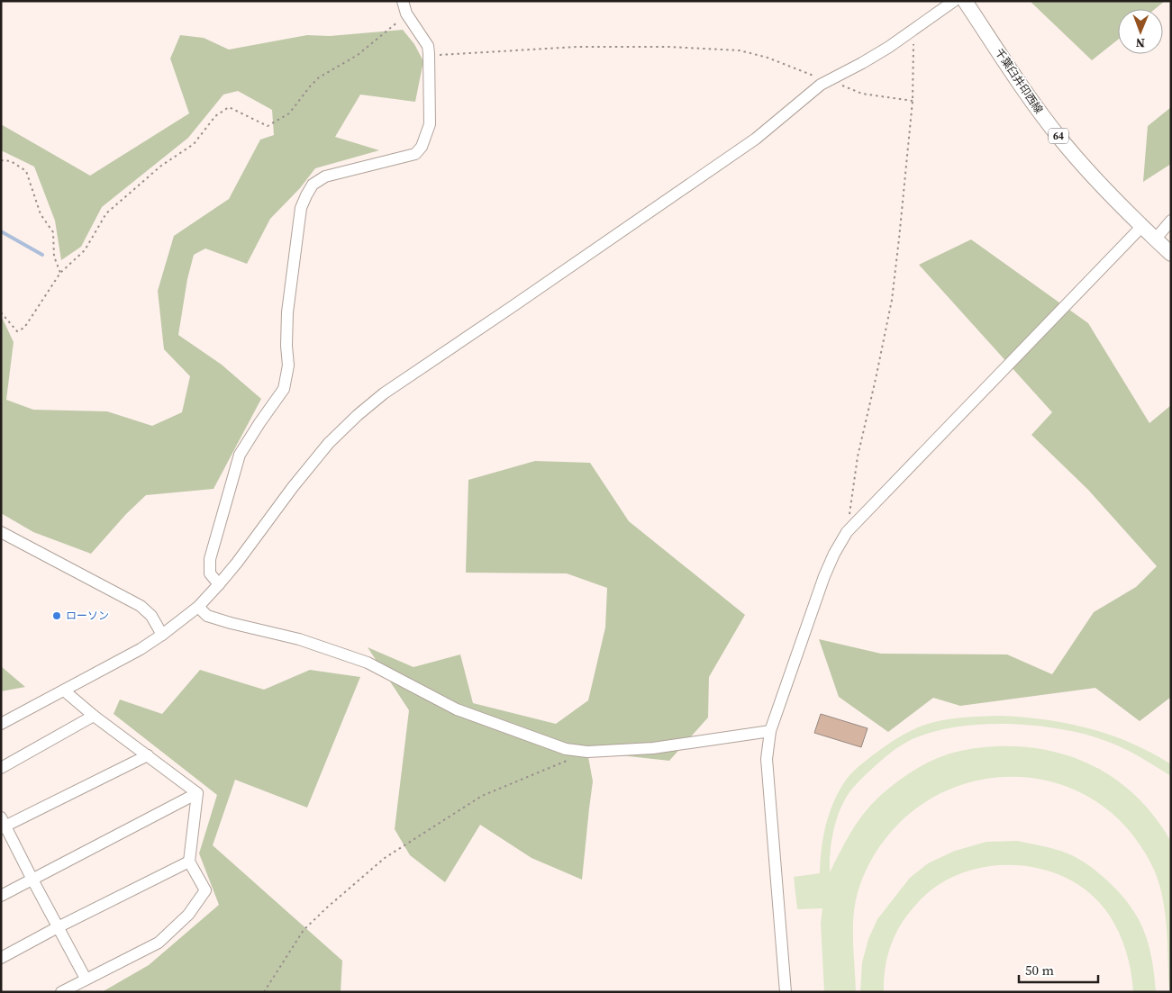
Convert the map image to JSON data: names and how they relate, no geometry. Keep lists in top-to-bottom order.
{
  "streets": {
    "main road": ["千葉臼井印西線", "64"]
  },
  "places": ["ローソン"],
  "scale_bar": "50 m",
  "north": "bottom"
}
